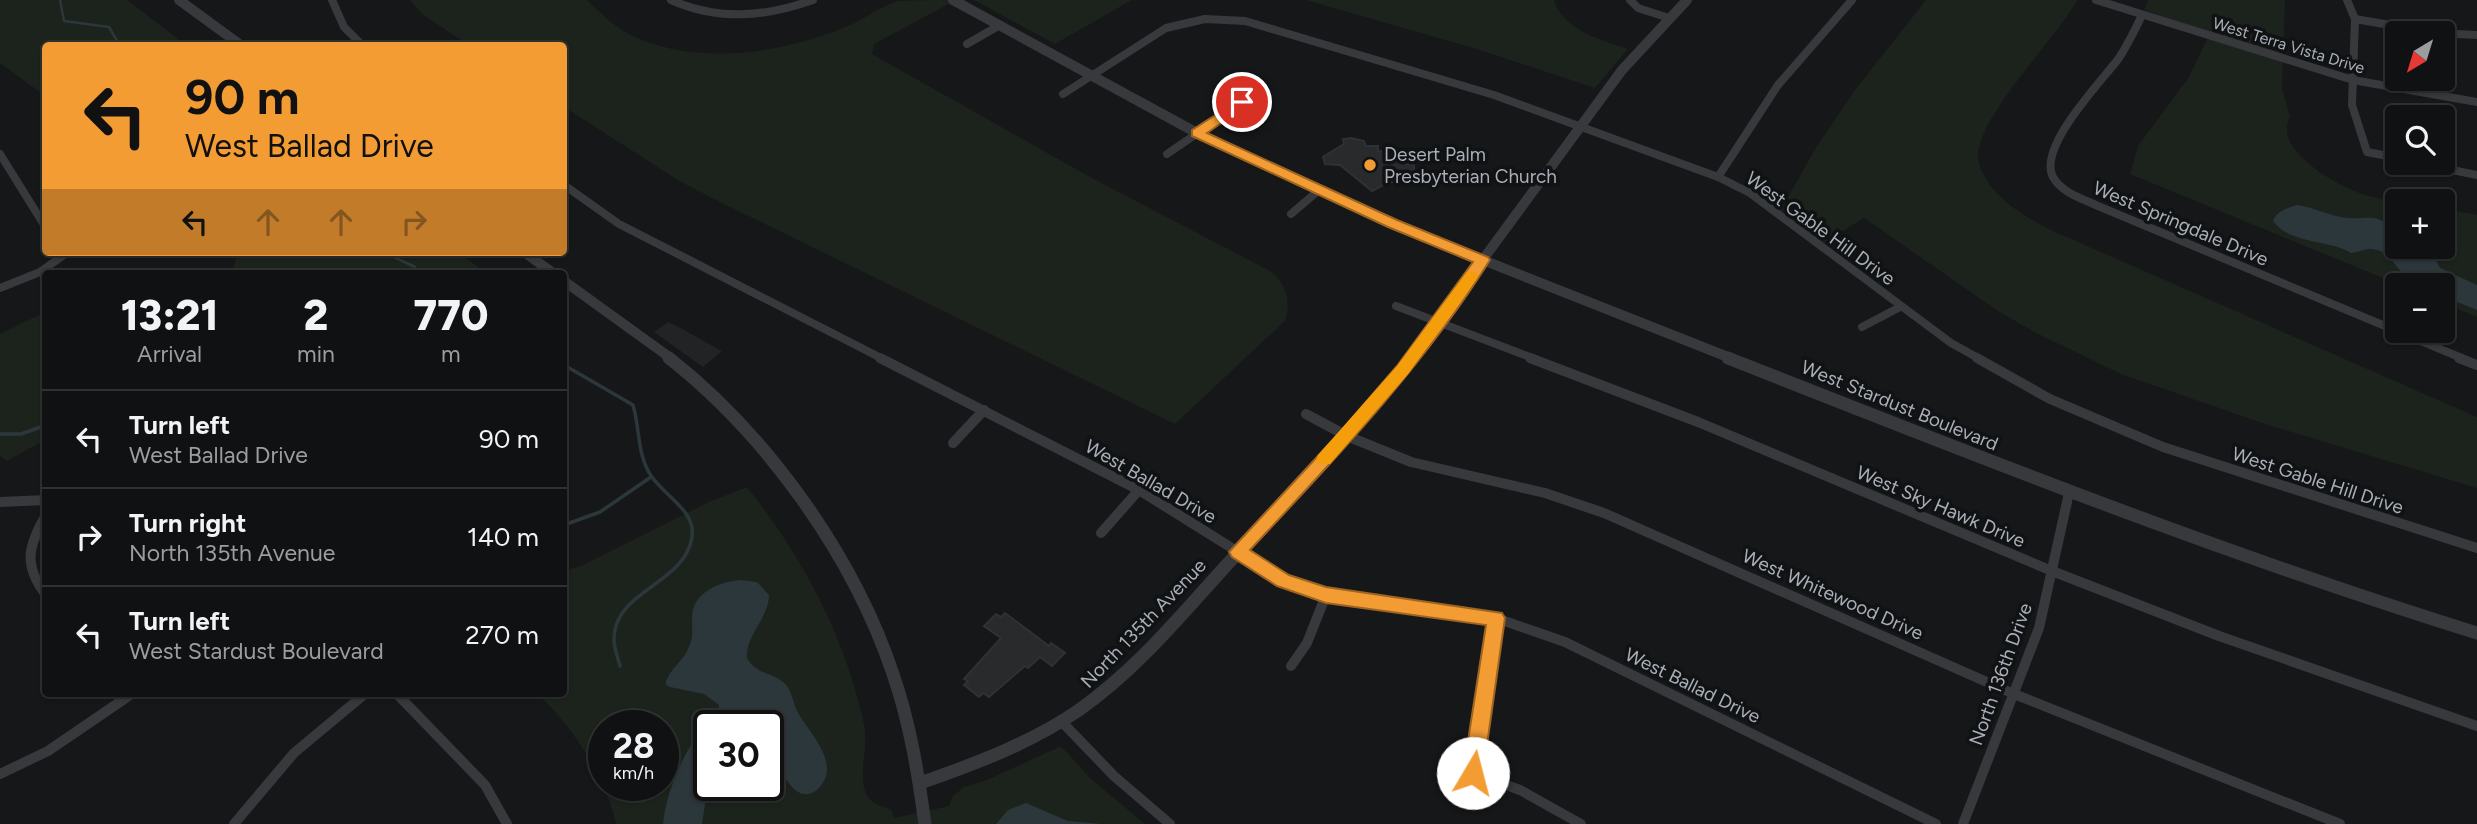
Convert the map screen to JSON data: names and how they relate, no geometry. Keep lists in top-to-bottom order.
{
  "streets": {
    "street": [
      "West Terra Vista Drive",
      "West Springdale Drive",
      "West Gable Hill Drive",
      "West Stardust Boulevard",
      "West Ballad Drive",
      "West Sky Hawk Drive",
      "West Whitewood Drive",
      "North 135th Avenue",
      "North 136th Drive"
    ]
  },
  "crossings": [
    ["West Terra Vista Drive", "West Springdale Drive"],
    ["West Gable Hill Drive", "West Stardust Boulevard"],
    ["West Gable Hill Drive", "North 135th Avenue"],
    ["West Stardust Boulevard", "North 135th Avenue"],
    ["West Stardust Boulevard", "North 136th Drive"],
    ["West Ballad Drive", "North 135th Avenue"],
    ["West Sky Hawk Drive", "North 135th Avenue"],
    ["West Sky Hawk Drive", "North 136th Drive"],
    ["West Whitewood Drive", "North 135th Avenue"],
    ["West Whitewood Drive", "North 136th Drive"]
  ],
  "places": ["Desert Palm Presbyterian Church"],
  "north": "bottom left",
  "page": {
    "map_buttons": ["+", "−"],
    "turn": ["90 m", "West Ballad Drive"],
    "eta": [
      "13:21",
      "Arrival",
      "2",
      "min",
      "770",
      "m"
    ],
    "list": [
      {
        "name": "Turn left",
        "note": "West Ballad Drive",
        "value": "90 m"
      },
      {
        "name": "Turn right",
        "note": "North 135th Avenue",
        "value": "140 m"
      },
      {
        "name": "Turn left",
        "note": "West Stardust Boulevard",
        "value": "270 m"
      }
    ],
    "speed": "28 km/h",
    "limit": "30"
  }
}
